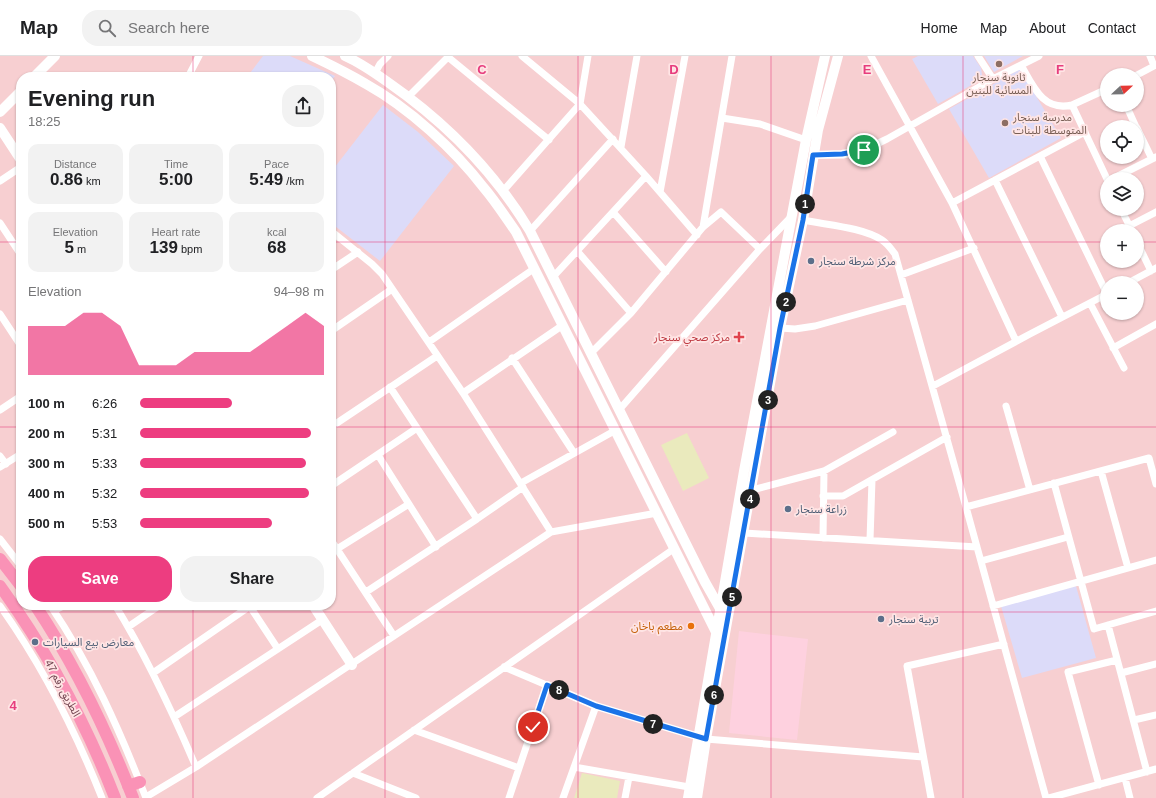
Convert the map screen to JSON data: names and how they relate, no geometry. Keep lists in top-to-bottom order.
{
  "streets": {
    "highway": ["الطريق رقم 47"]
  },
  "places": {
    "other": [
      "ثانوية سنجار المسائية للبنين",
      "مدرسة سنجار المتوسطة للبنات",
      "مركز شرطة سنجار",
      "زراعة سنجار",
      "تربية سنجار",
      "مطعم باخان",
      "معارض بيع السيارات"
    ],
    "health": ["مركز صحي سنجار"]
  },
  "north": "right",
  "page": {
    "header": "Map",
    "search": "Search here",
    "nav": [
      "Home",
      "Map",
      "About",
      "Contact"
    ],
    "map_buttons": ["+", "−"],
    "heading": ["Evening run", "18:25"],
    "stats": [
      ["Distance", "0.86 km"],
      ["Time", "5:00"],
      ["Pace", "5:49 /km"],
      ["Elevation", "5 m"],
      ["Heart rate", "139 bpm"],
      ["kcal", "68"]
    ],
    "pins": [
      "1",
      "2",
      "3",
      "4",
      "5",
      "8",
      "6",
      "7"
    ],
    "chart": ["Elevation", "94–98 m"],
    "list": [
      {
        "name": "100 m",
        "note": "6:26"
      },
      {
        "name": "200 m",
        "note": "5:31"
      },
      {
        "name": "300 m",
        "note": "5:33"
      },
      {
        "name": "400 m",
        "note": "5:32"
      },
      {
        "name": "500 m",
        "note": "5:53"
      }
    ],
    "buttons": ["Save", "Share"]
  },
  "grid": {
    "columns": [
      "C",
      "D",
      "E",
      "F"
    ],
    "rows": ["4"]
  }
}
